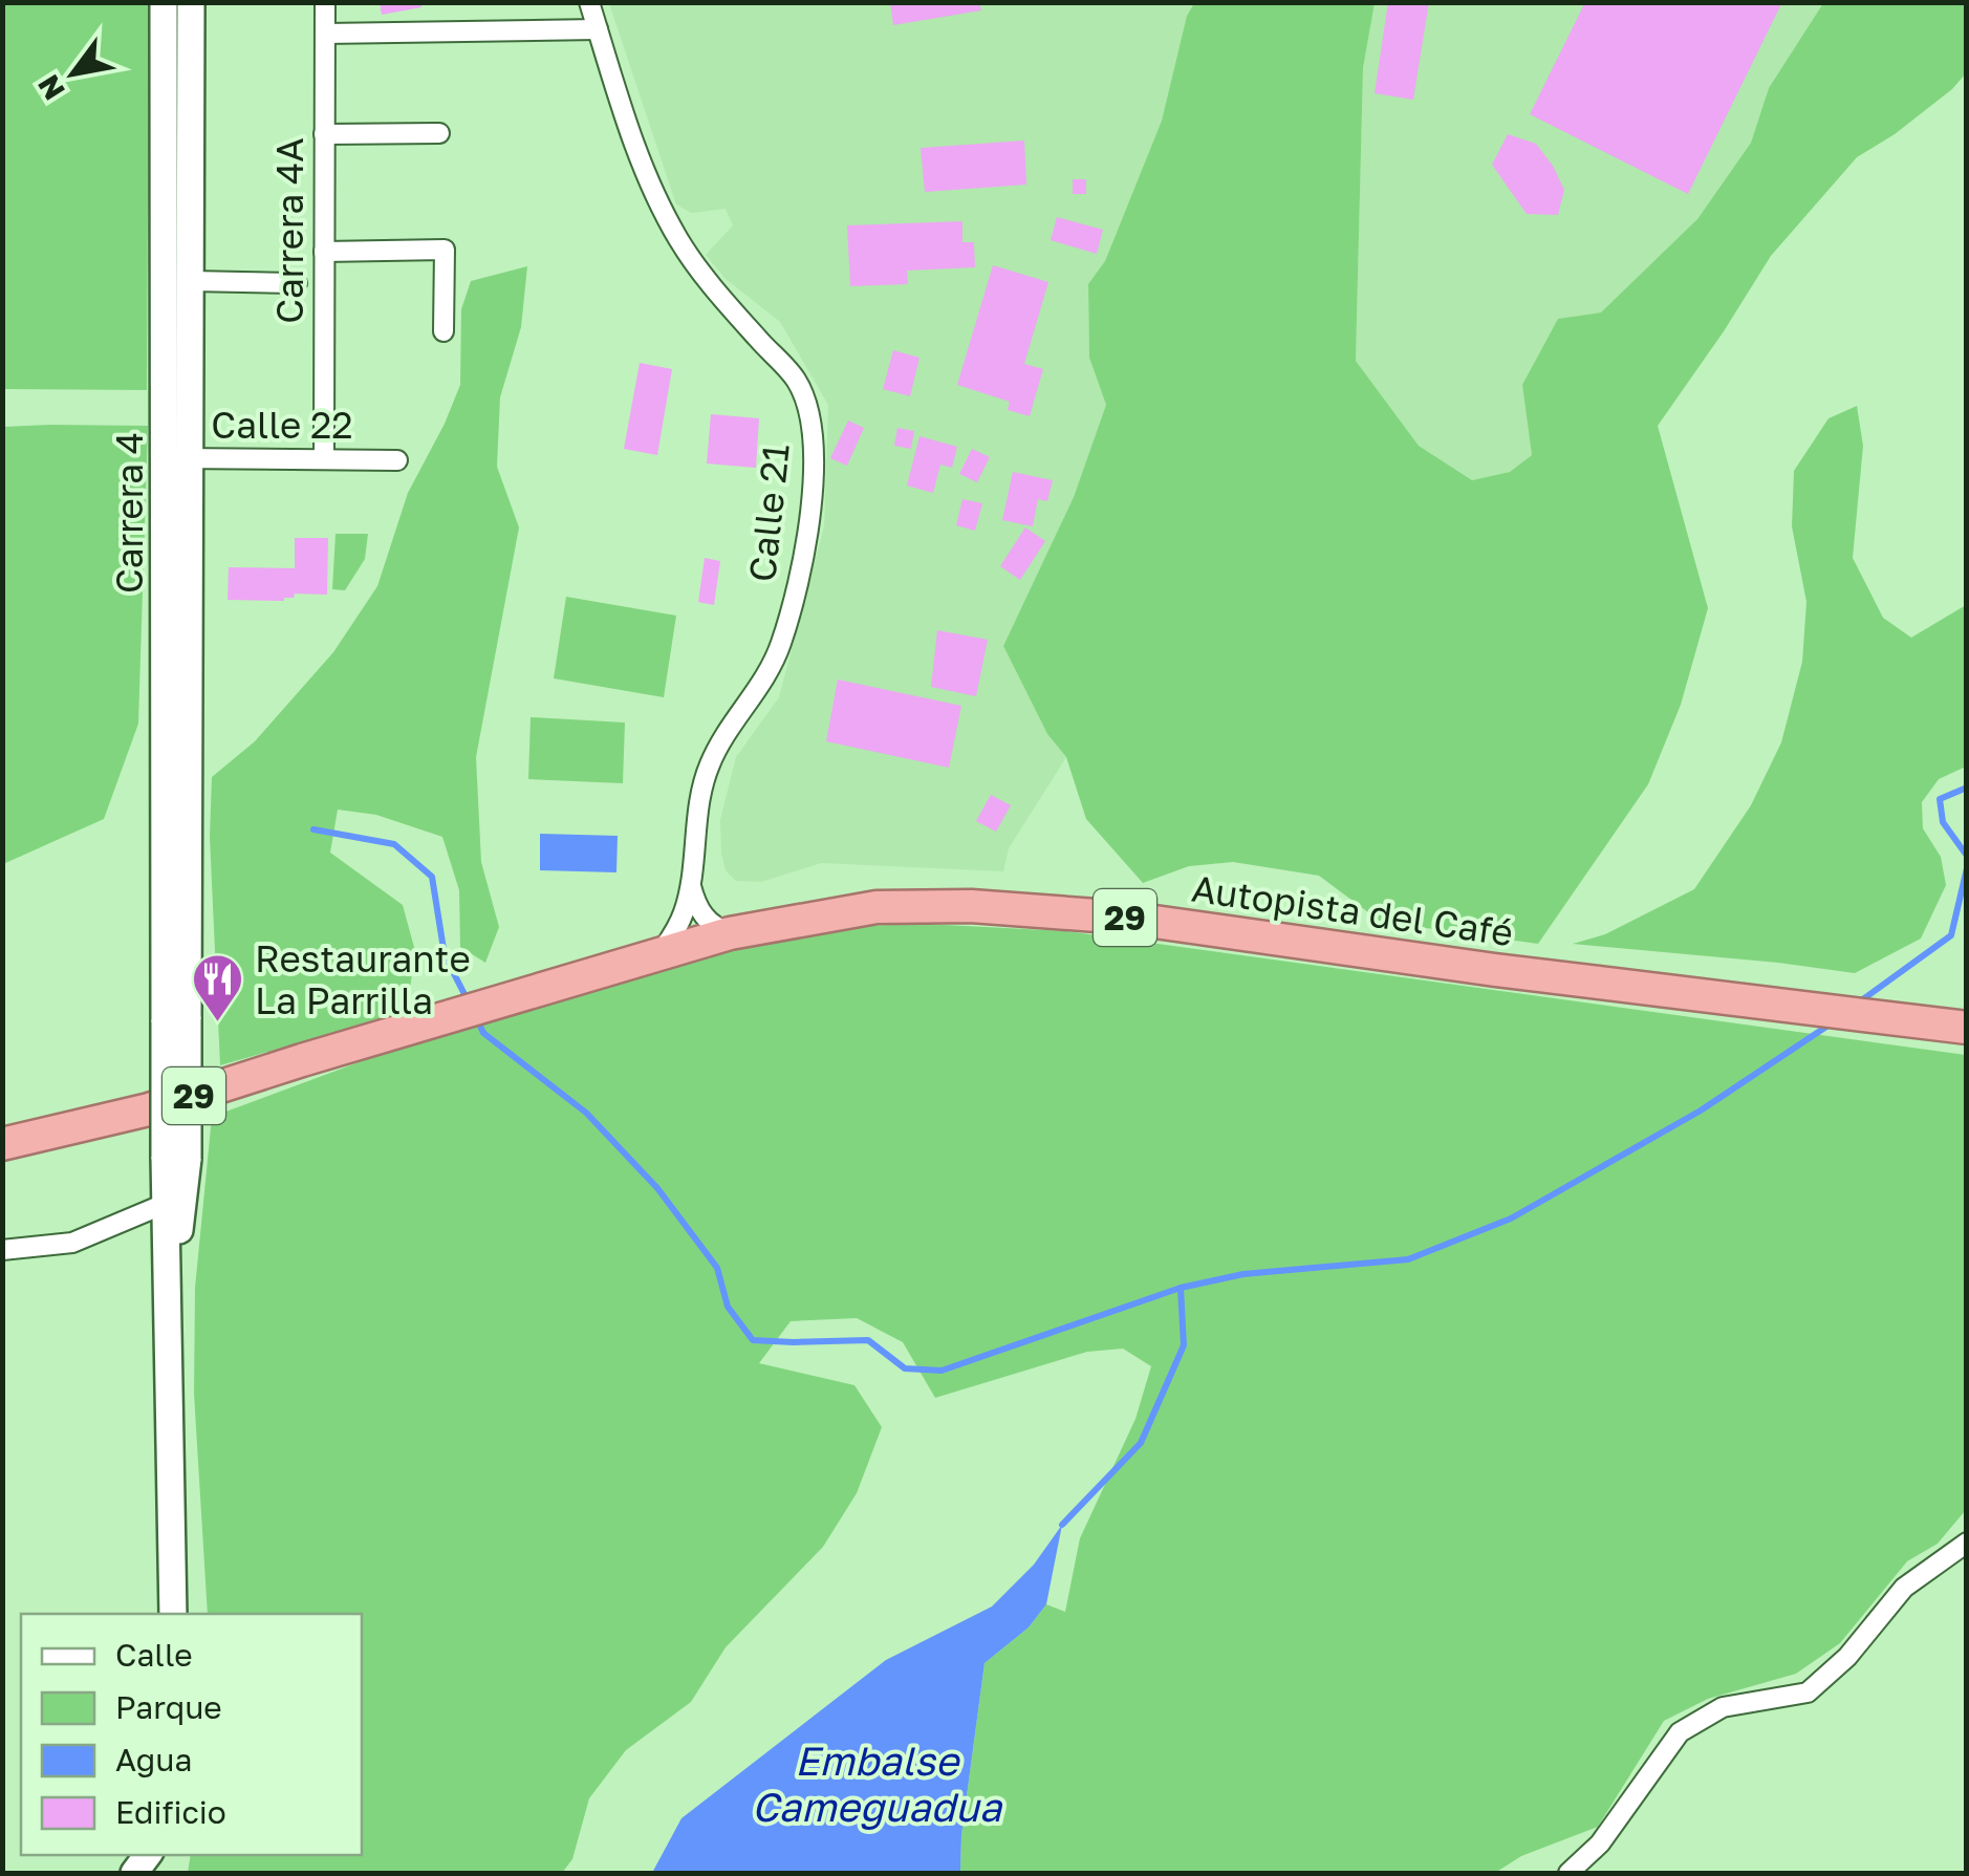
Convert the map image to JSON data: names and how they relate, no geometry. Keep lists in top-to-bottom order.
{
  "streets": {
    "highway": ["Autopista del Café", "29"],
    "main road": ["Carrera 4"],
    "street": ["Carrera 4A", "Calle 22", "Calle 21"]
  },
  "crossings": [
    ["Carrera 4A", "Calle 22"],
    ["Calle 22", "Carrera 4"],
    ["Calle 21", "Autopista del Café"]
  ],
  "water": ["Embalse Cameguadua"],
  "places": {
    "restaurant": ["Restaurante La Parrilla"]
  },
  "legend": [
    "Calle",
    "Parque",
    "Agua",
    "Edificio"
  ],
  "north": "bottom left"
}
